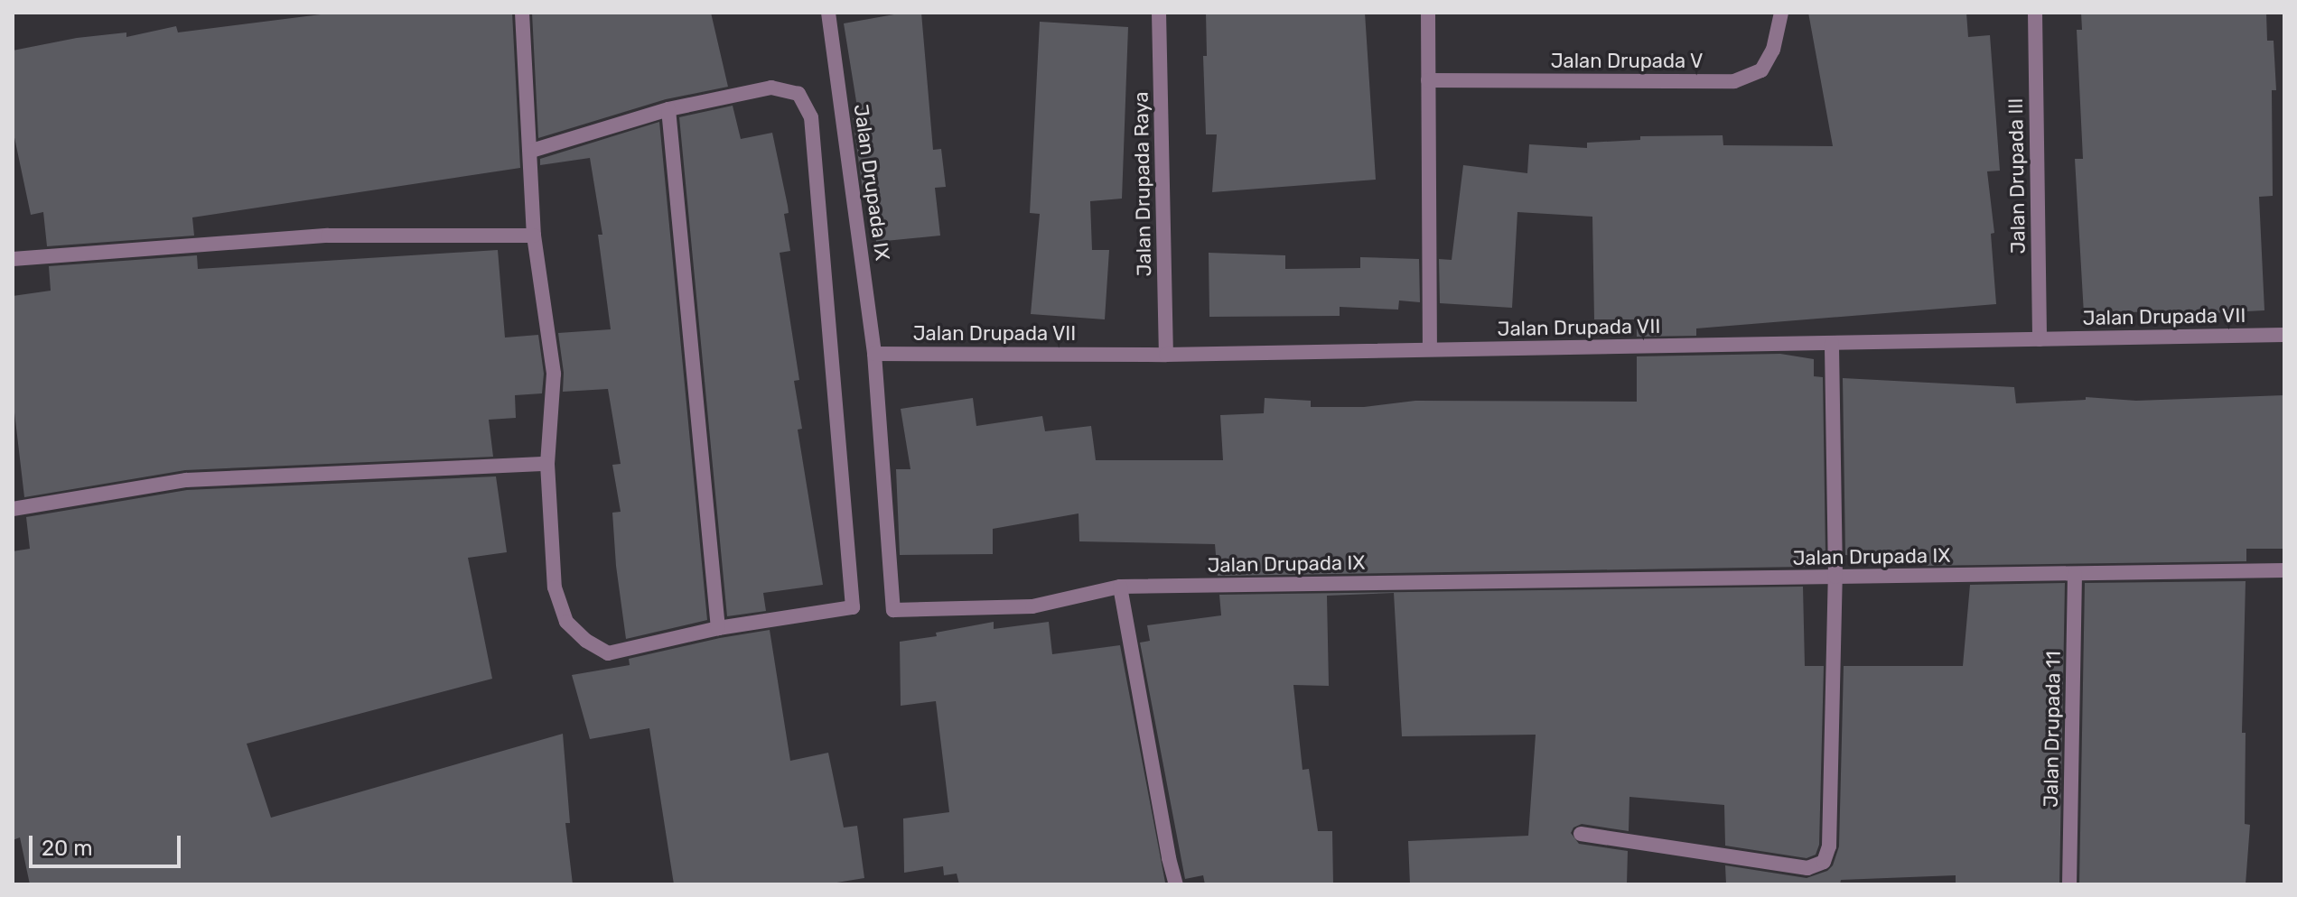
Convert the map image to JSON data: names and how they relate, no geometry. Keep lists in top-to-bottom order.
{
  "streets": {
    "street": [
      "Jalan Drupada V",
      "Jalan Drupada III",
      "Jalan Drupada IX",
      "Jalan Drupada Raya",
      "Jalan Drupada VII",
      "Jalan Drupada 11"
    ]
  },
  "crossings": [
    ["Jalan Drupada III", "Jalan Drupada VII"],
    ["Jalan Drupada IX", "Jalan Drupada VII"],
    ["Jalan Drupada IX", "Jalan Drupada 11"],
    ["Jalan Drupada Raya", "Jalan Drupada VII"]
  ],
  "scale_bar": "20 m"
}
